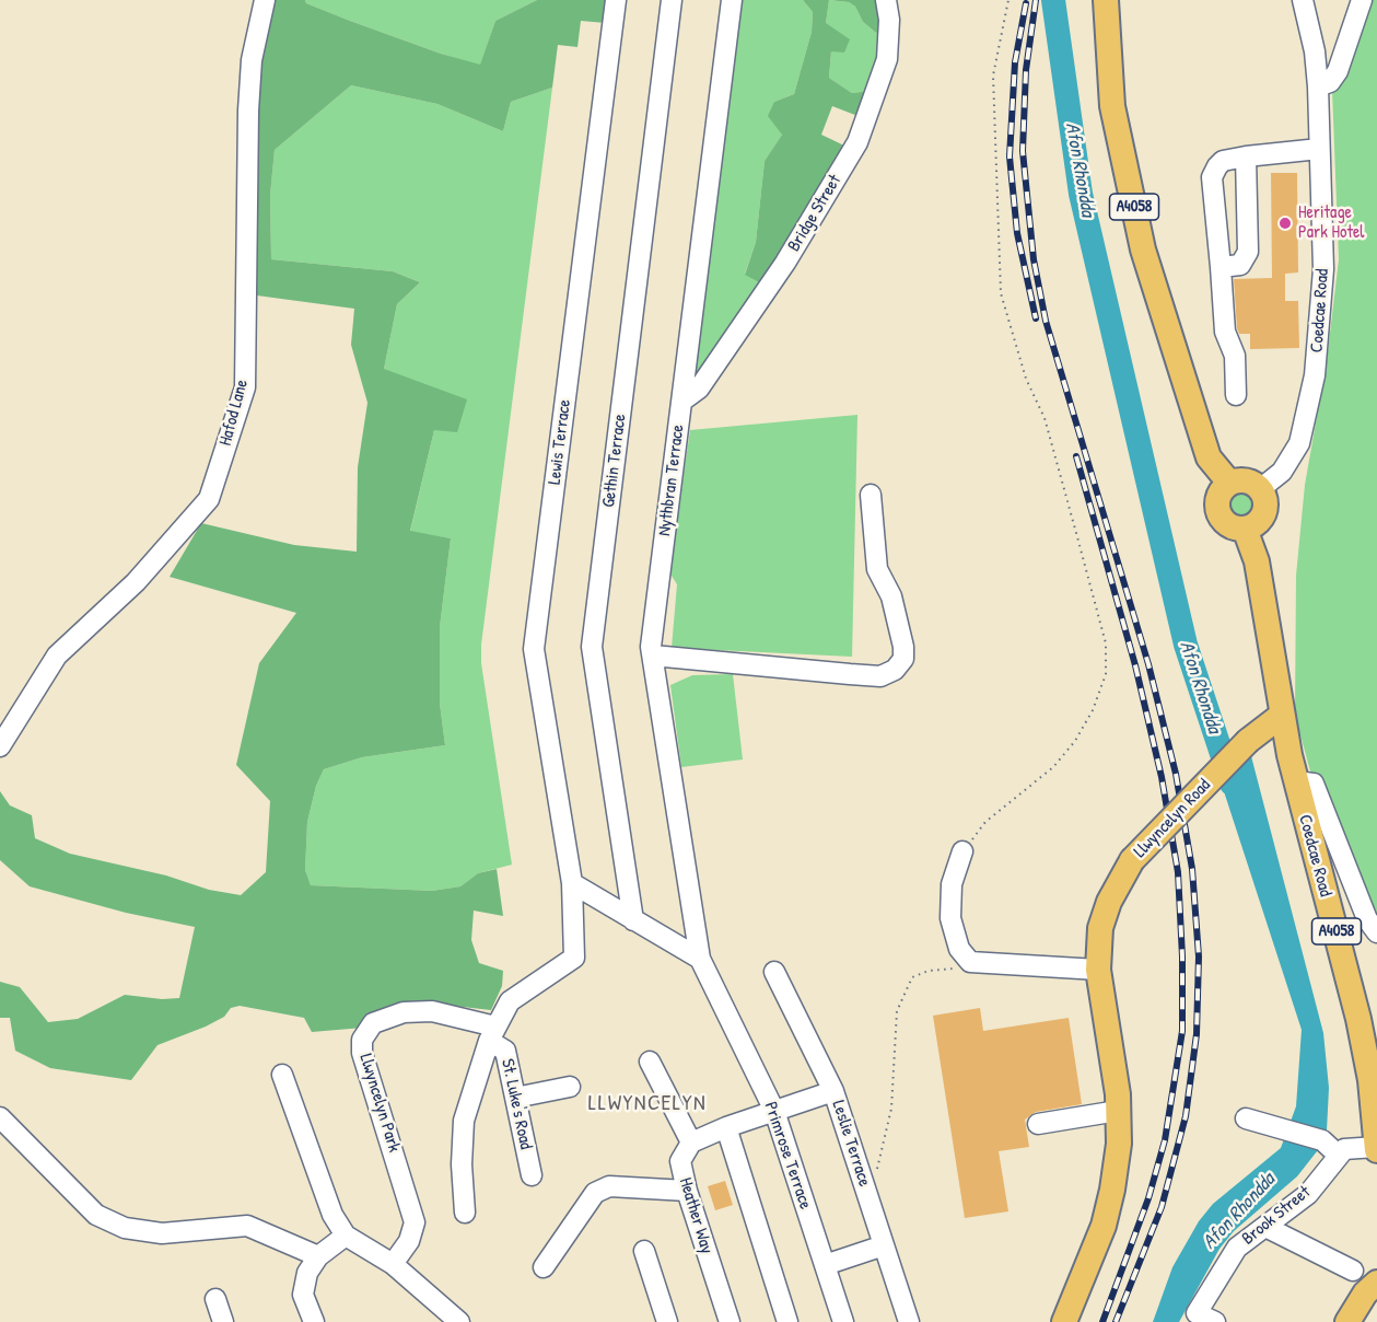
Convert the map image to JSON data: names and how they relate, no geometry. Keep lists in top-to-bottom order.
{
  "streets": {
    "main road": ["A4058", "Coedcae Road", "Llwyncelyn Road"],
    "street": [
      "Bridge Street",
      "Hafod Lane",
      "Lewis Terrace",
      "Gethin Terrace",
      "Nythbran Terrace",
      "Llwyncelyn Park",
      "St. Luke's Road",
      "Leslie Terrace",
      "Primrose Terrace",
      "Heather Way",
      "Brook Street"
    ]
  },
  "crossings": [
    ["A4058", "Coedcae Road"],
    ["A4058", "Llwyncelyn Road"],
    ["Bridge Street", "Nythbran Terrace"],
    ["Coedcae Road", "Llwyncelyn Road"],
    ["Lewis Terrace", "St. Luke's Road"],
    ["Nythbran Terrace", "Primrose Terrace"],
    ["Llwyncelyn Park", "St. Luke's Road"]
  ],
  "districts": ["LLWYNCELYN"],
  "water": ["Afon Rhondda"],
  "places": ["Heritage Park Hotel"]
}
